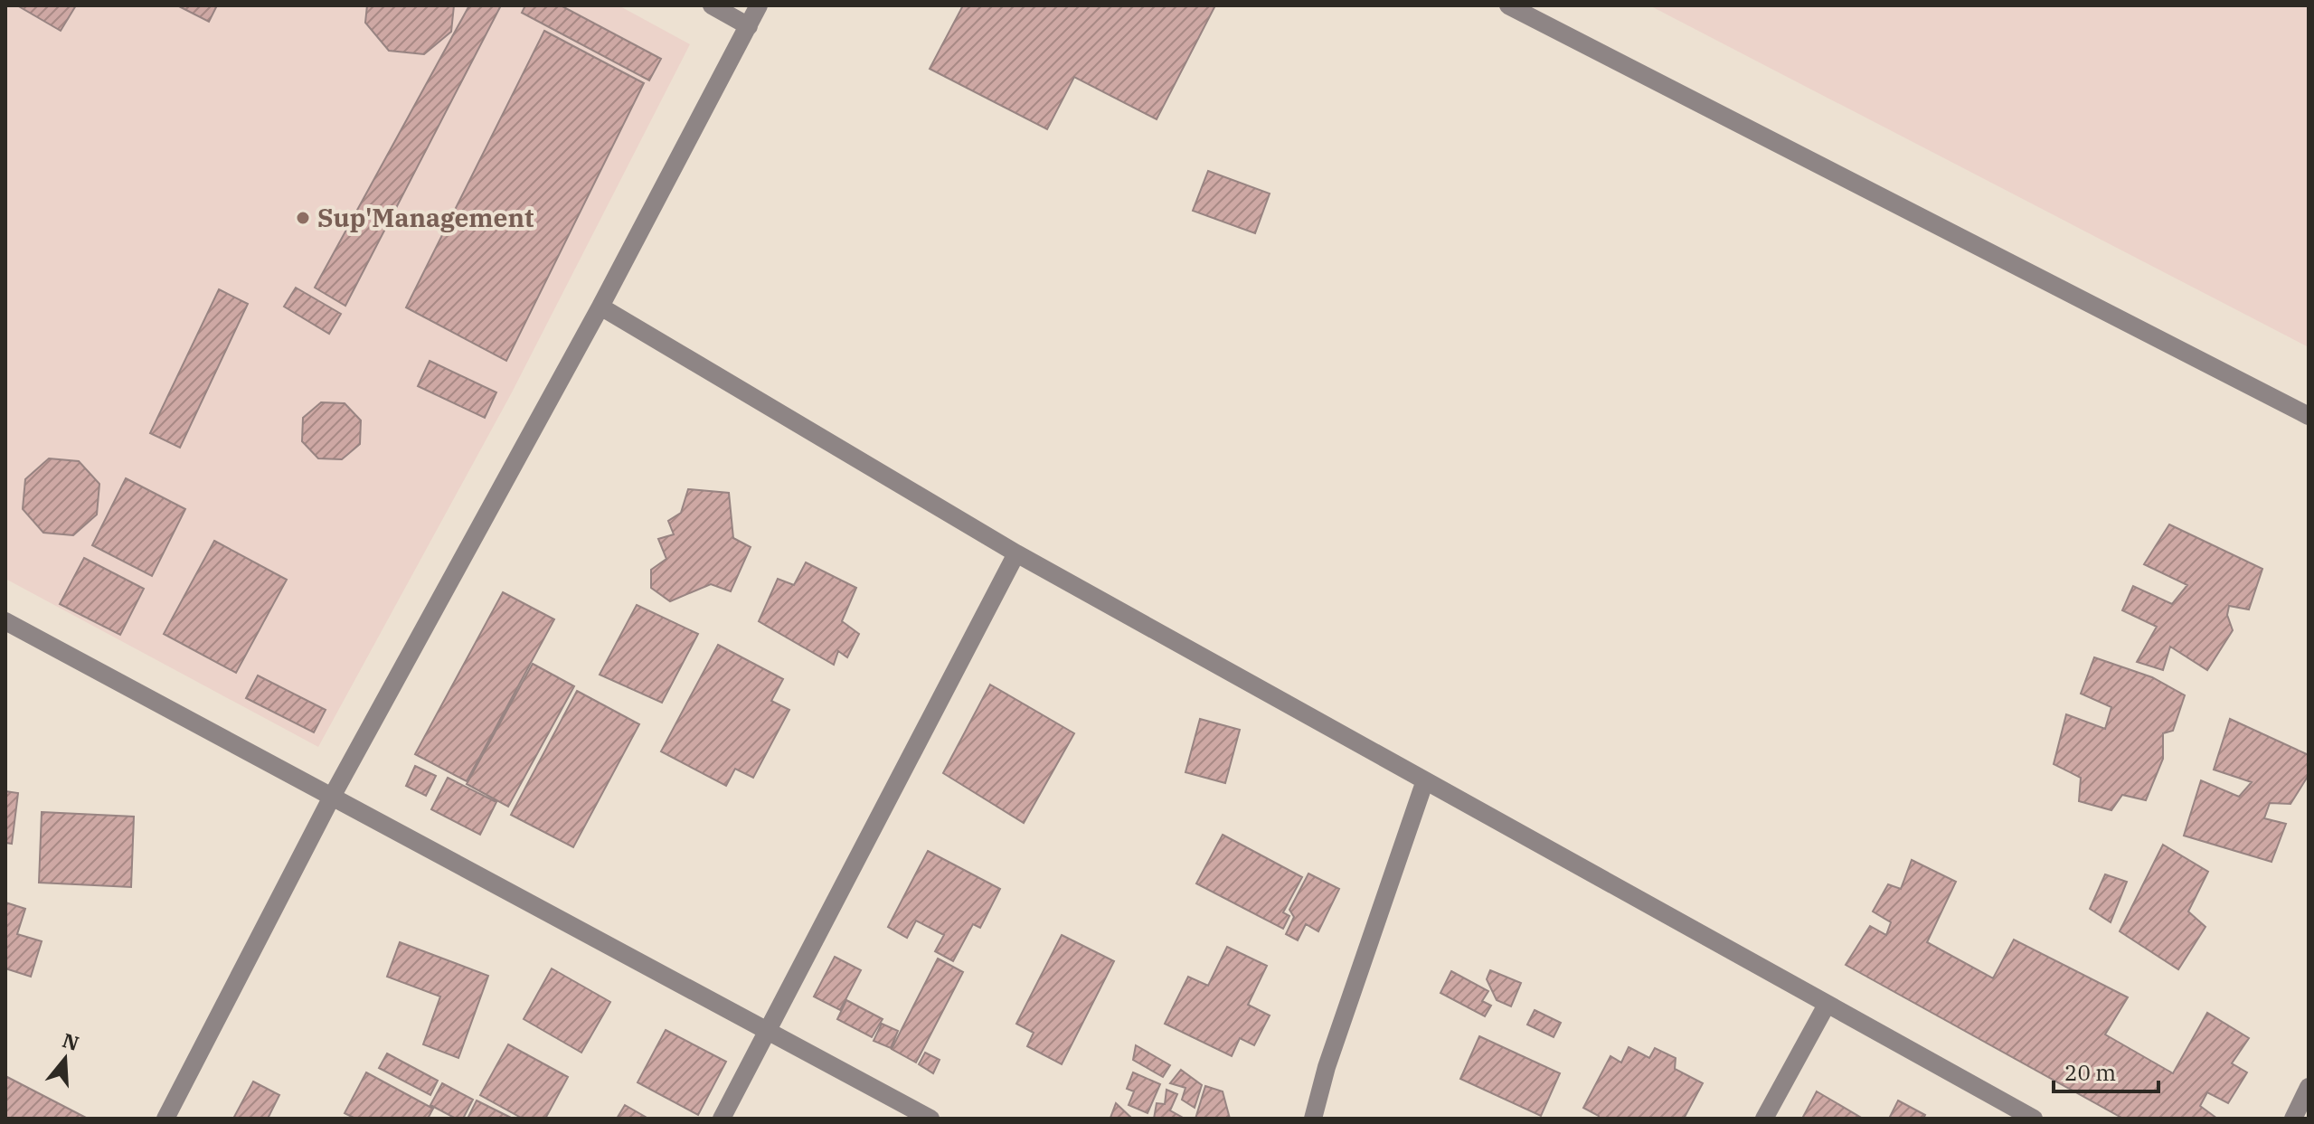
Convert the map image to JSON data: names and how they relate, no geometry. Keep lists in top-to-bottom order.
{
  "places": ["Sup'Management"],
  "scale_bar": "20 m",
  "north": "top"
}
